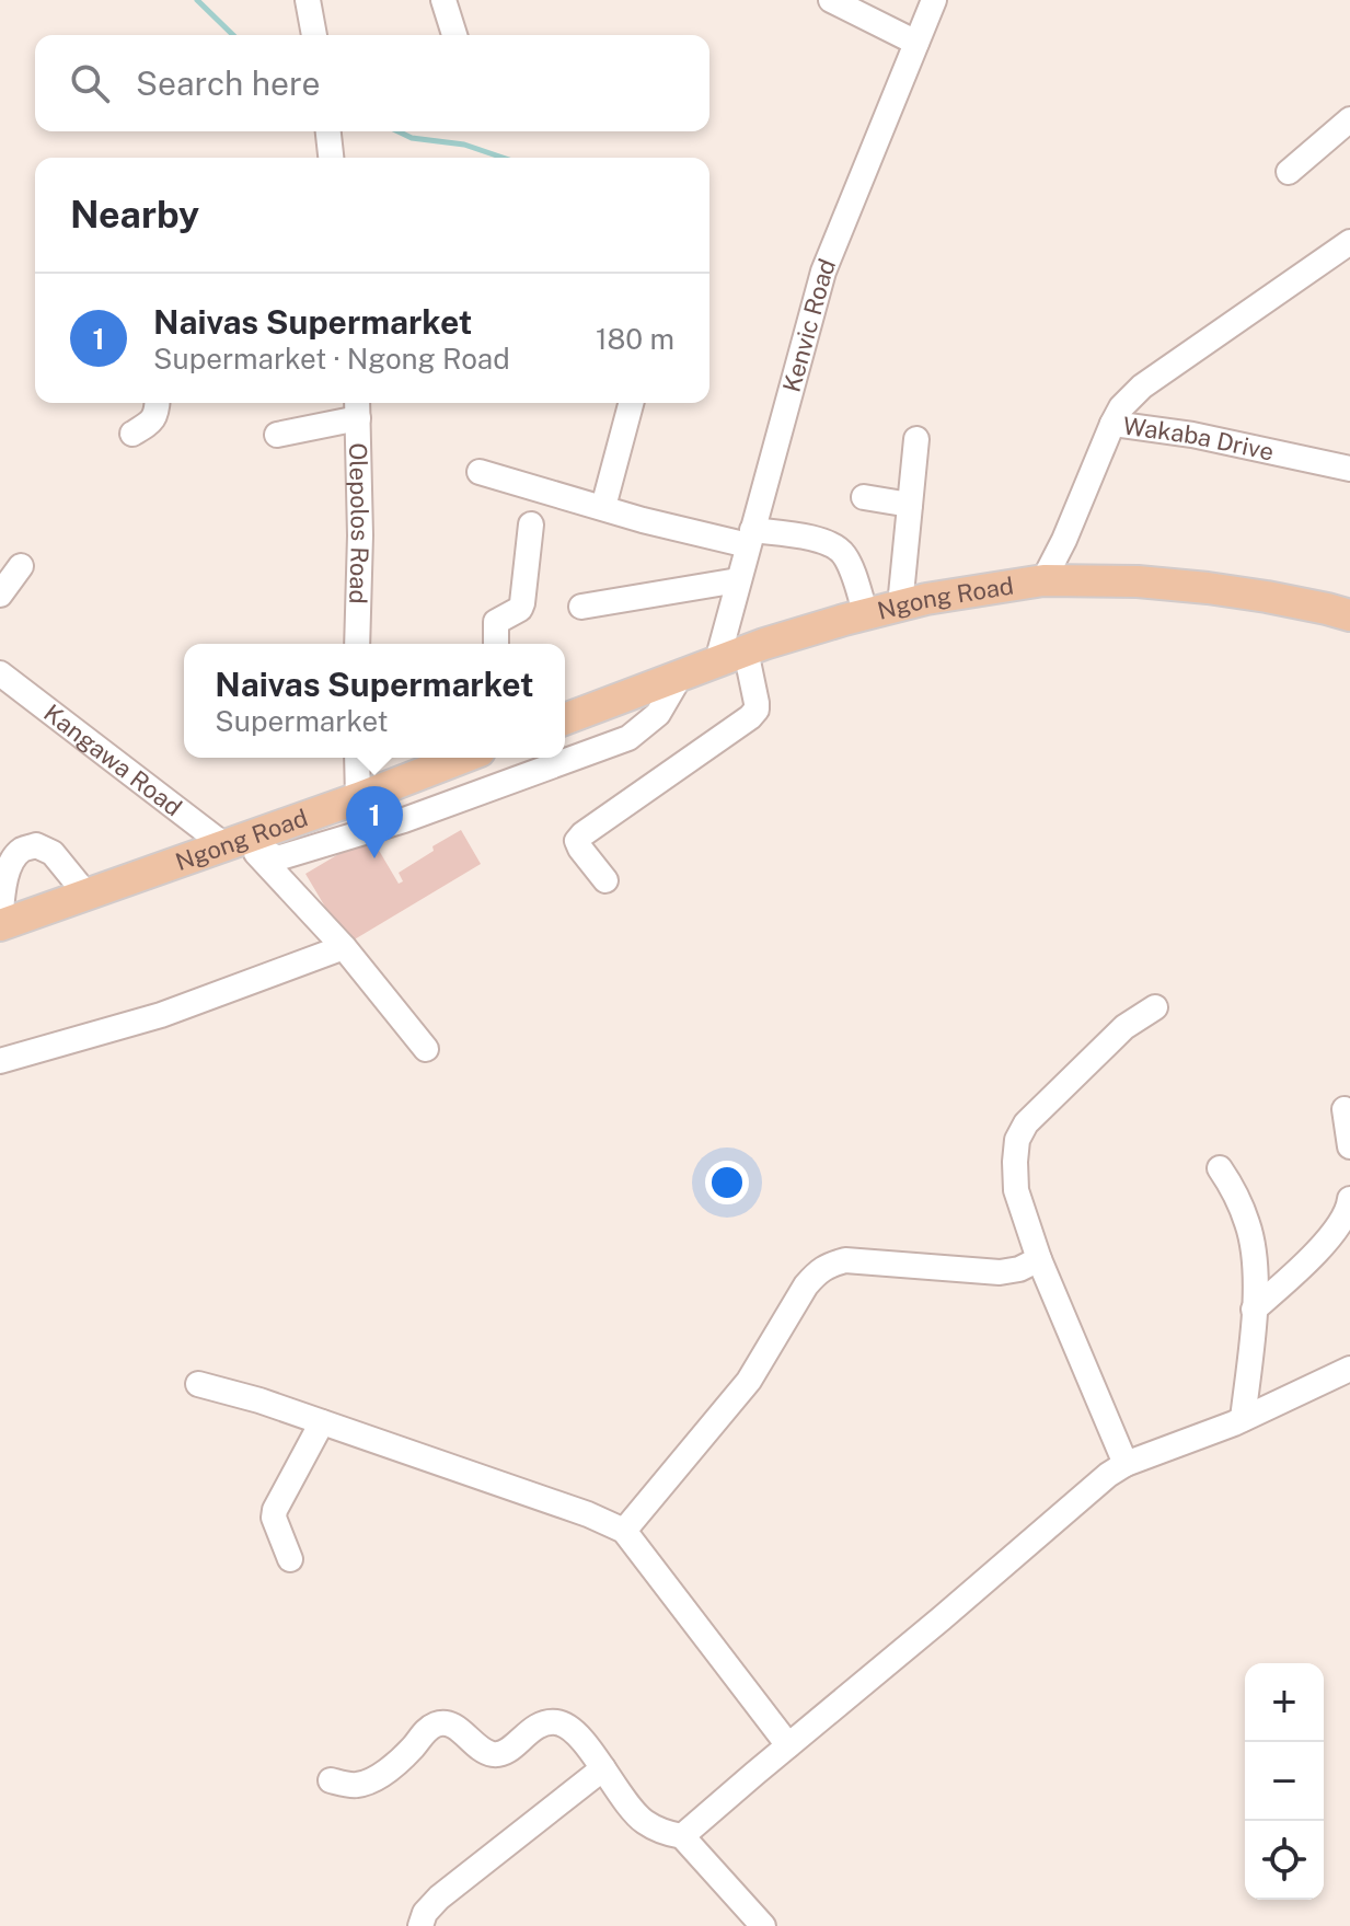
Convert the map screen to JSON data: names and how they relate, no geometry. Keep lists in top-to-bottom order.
{
  "streets": {
    "main road": ["Ngong Road"],
    "street": [
      "Kenvic Road",
      "Wakaba Drive",
      "Olepolos Road",
      "Kangawa Road"
    ]
  },
  "crossings": [
    ["Kenvic Road", "Ngong Road"],
    ["Wakaba Drive", "Ngong Road"],
    ["Ngong Road", "Kangawa Road"]
  ],
  "page": {
    "search": "Search here",
    "heading": "Nearby",
    "list": [
      {
        "mark": "1",
        "name": "Naivas Supermarket",
        "note": "Supermarket · Ngong Road",
        "value": "180 m"
      }
    ],
    "popup": ["Naivas Supermarket", "Supermarket"],
    "pins": "1",
    "map_buttons": ["+", "−"]
  }
}
